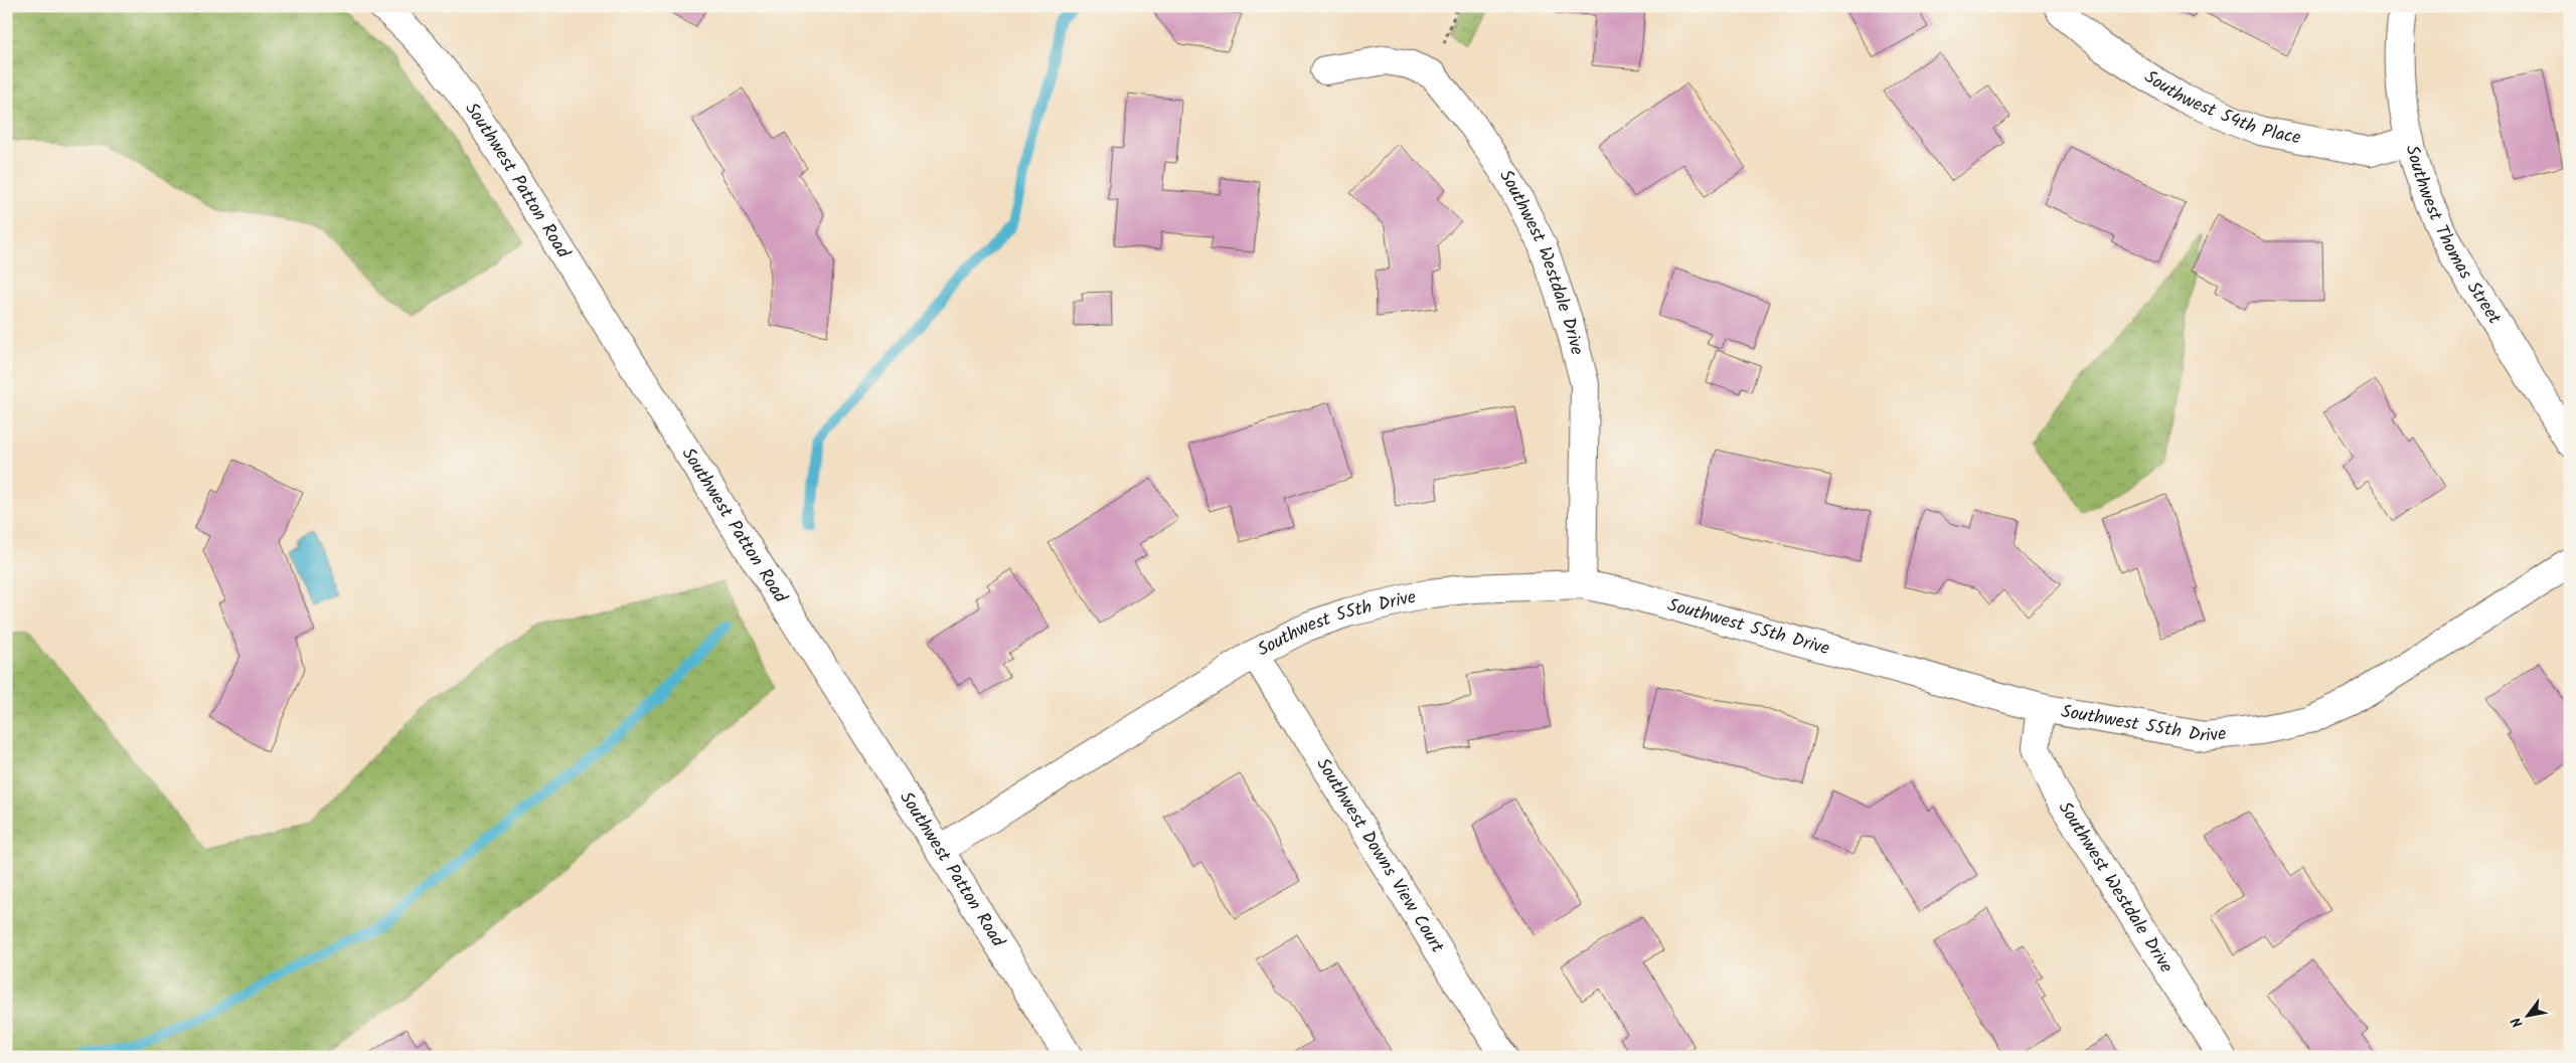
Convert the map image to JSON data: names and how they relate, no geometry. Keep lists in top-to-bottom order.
{
  "streets": {
    "street": [
      "Southwest 54th Place",
      "Southwest Patton Road",
      "Southwest Thomas Street",
      "Southwest Westdale Drive",
      "Southwest 55th Drive",
      "Southwest Downs View Court"
    ]
  },
  "crossings": [
    ["Southwest 54th Place", "Southwest Thomas Street"],
    ["Southwest Patton Road", "Southwest 55th Drive"],
    ["Southwest Westdale Drive", "Southwest 55th Drive"],
    ["Southwest 55th Drive", "Southwest Downs View Court"]
  ],
  "north": "bottom left"
}
